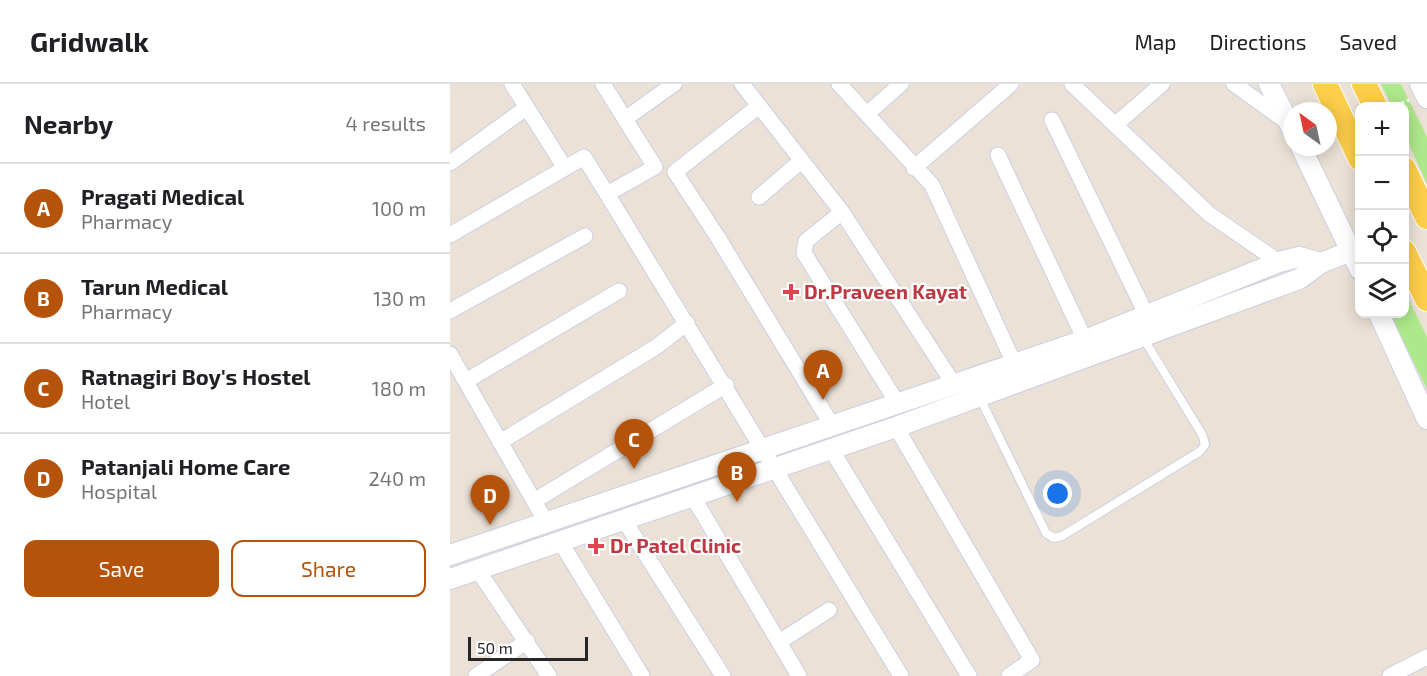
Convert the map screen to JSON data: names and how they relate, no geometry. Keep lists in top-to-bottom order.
{
  "places": {
    "health": ["Dr.Praveen Kayat", "Dr Patel Clinic"]
  },
  "scale_bar": "50 m",
  "north": "top left",
  "page": {
    "header": "Gridwalk",
    "nav": ["Map", "Directions", "Saved"],
    "heading": ["Nearby", "4 results"],
    "map_buttons": ["+", "−"],
    "list": [
      {
        "mark": "A",
        "name": "Pragati Medical",
        "note": "Pharmacy",
        "value": "100 m"
      },
      {
        "mark": "B",
        "name": "Tarun Medical",
        "note": "Pharmacy",
        "value": "130 m"
      },
      {
        "mark": "C",
        "name": "Ratnagiri Boy's Hostel",
        "note": "Hotel",
        "value": "180 m"
      },
      {
        "mark": "D",
        "name": "Patanjali Home Care",
        "note": "Hospital",
        "value": "240 m"
      }
    ],
    "pins": [
      "A",
      "C",
      "B",
      "D"
    ],
    "buttons": ["Save", "Share"],
    "scale": "50 m"
  }
}
